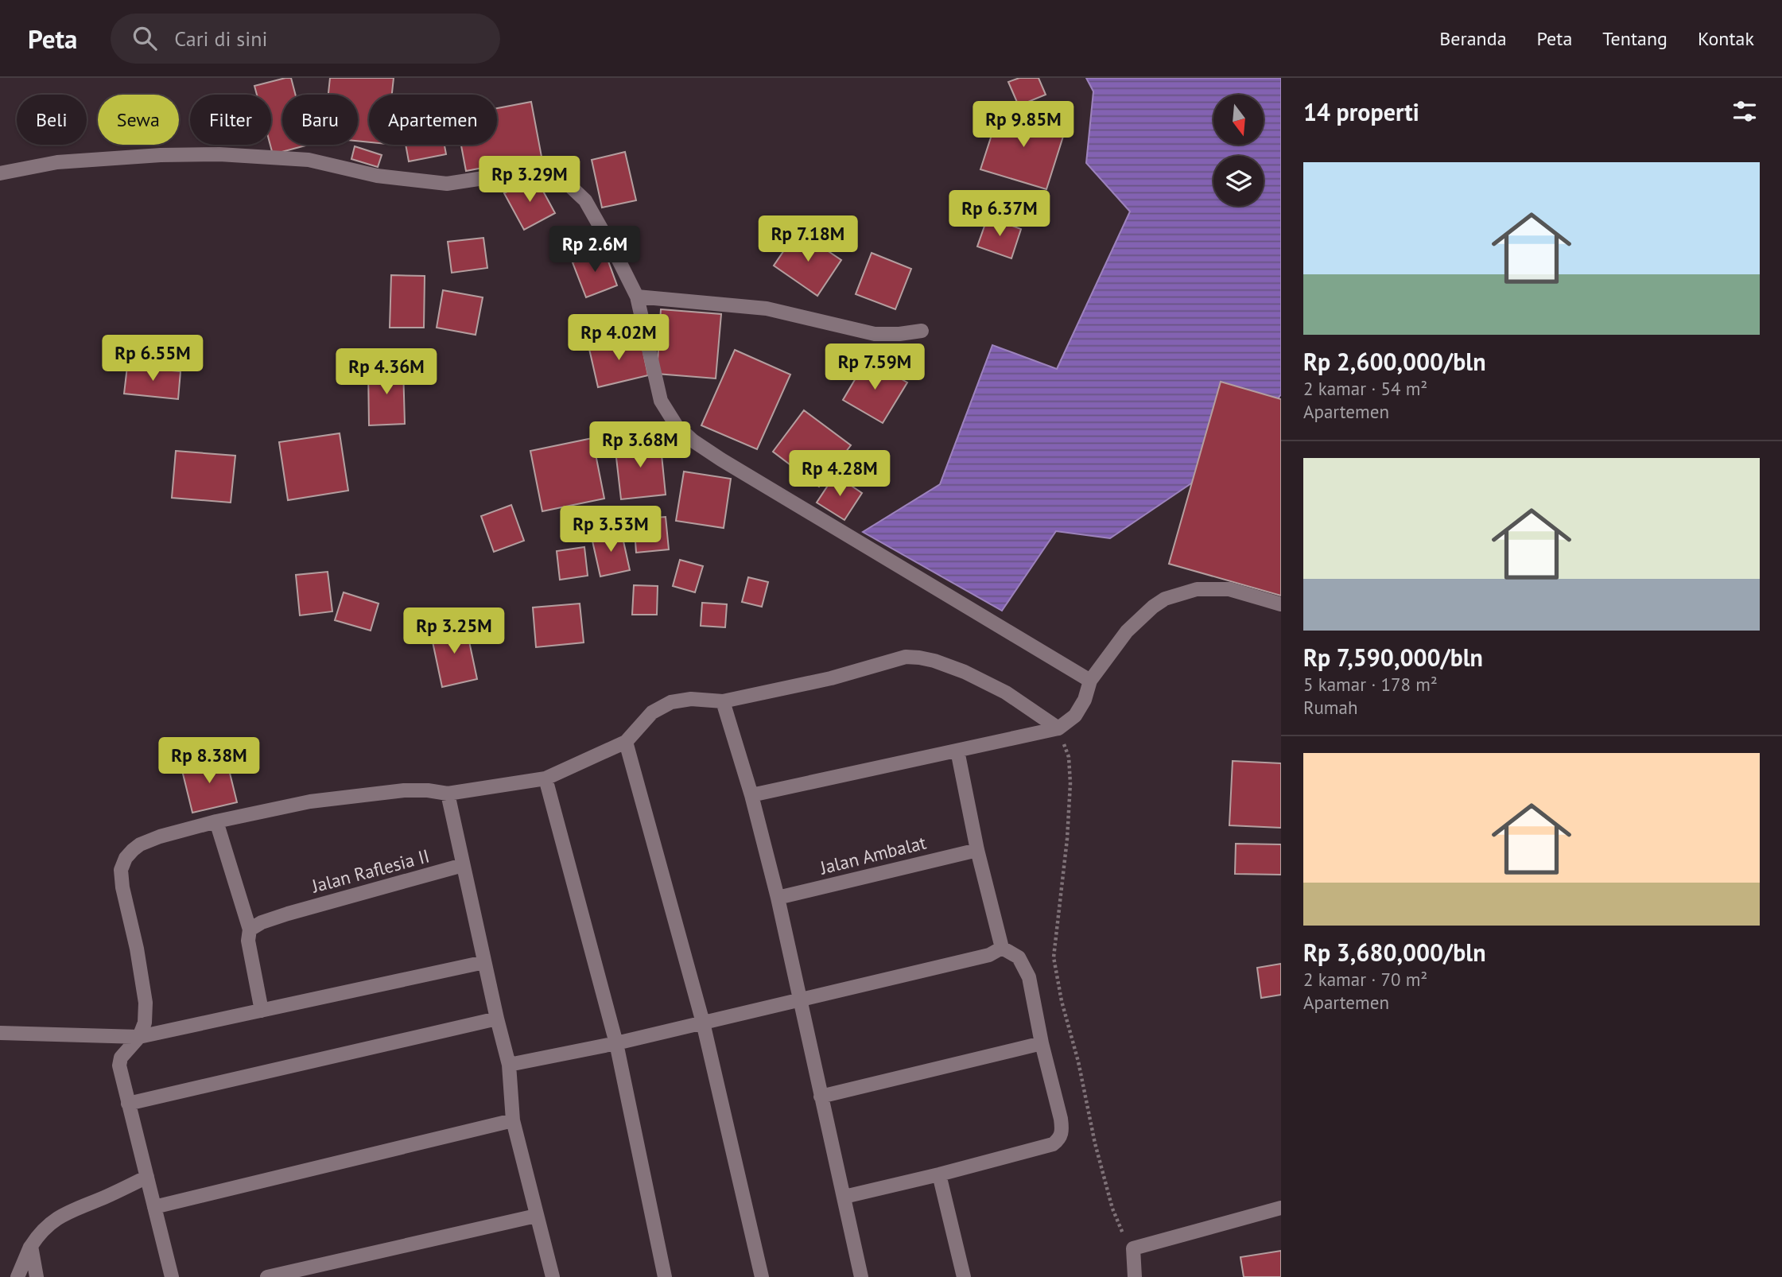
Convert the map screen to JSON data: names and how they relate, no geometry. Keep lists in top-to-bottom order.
{
  "streets": {
    "street": ["Jalan Ambalat", "Jalan Raflesia II"]
  },
  "north": "bottom",
  "page": {
    "header": "Peta",
    "search": "Cari di sini",
    "nav": [
      "Beranda",
      "Peta",
      "Tentang",
      "Kontak"
    ],
    "heading": "14 properti",
    "chip": [
      "Beli",
      "Sewa",
      "Filter",
      "Baru",
      "Apartemen"
    ],
    "price": [
      "Rp 9.85M",
      "Rp 3.29M",
      "Rp 6.37M",
      "Rp 7.18M",
      "Rp 2.6M",
      "Rp 4.02M",
      "Rp 6.55M",
      "Rp 7.59M",
      "Rp 4.36M",
      "Rp 3.68M",
      "Rp 4.28M",
      "Rp 3.53M",
      "Rp 3.25M",
      "Rp 8.38M"
    ],
    "list": [
      {
        "name": "Rp 2,600,000/bln",
        "note": "2 kamar · 54 m² · Apartemen"
      },
      {
        "name": "Rp 7,590,000/bln",
        "note": "5 kamar · 178 m² · Rumah"
      },
      {
        "name": "Rp 3,680,000/bln",
        "note": "2 kamar · 70 m² · Apartemen"
      }
    ]
  }
}
